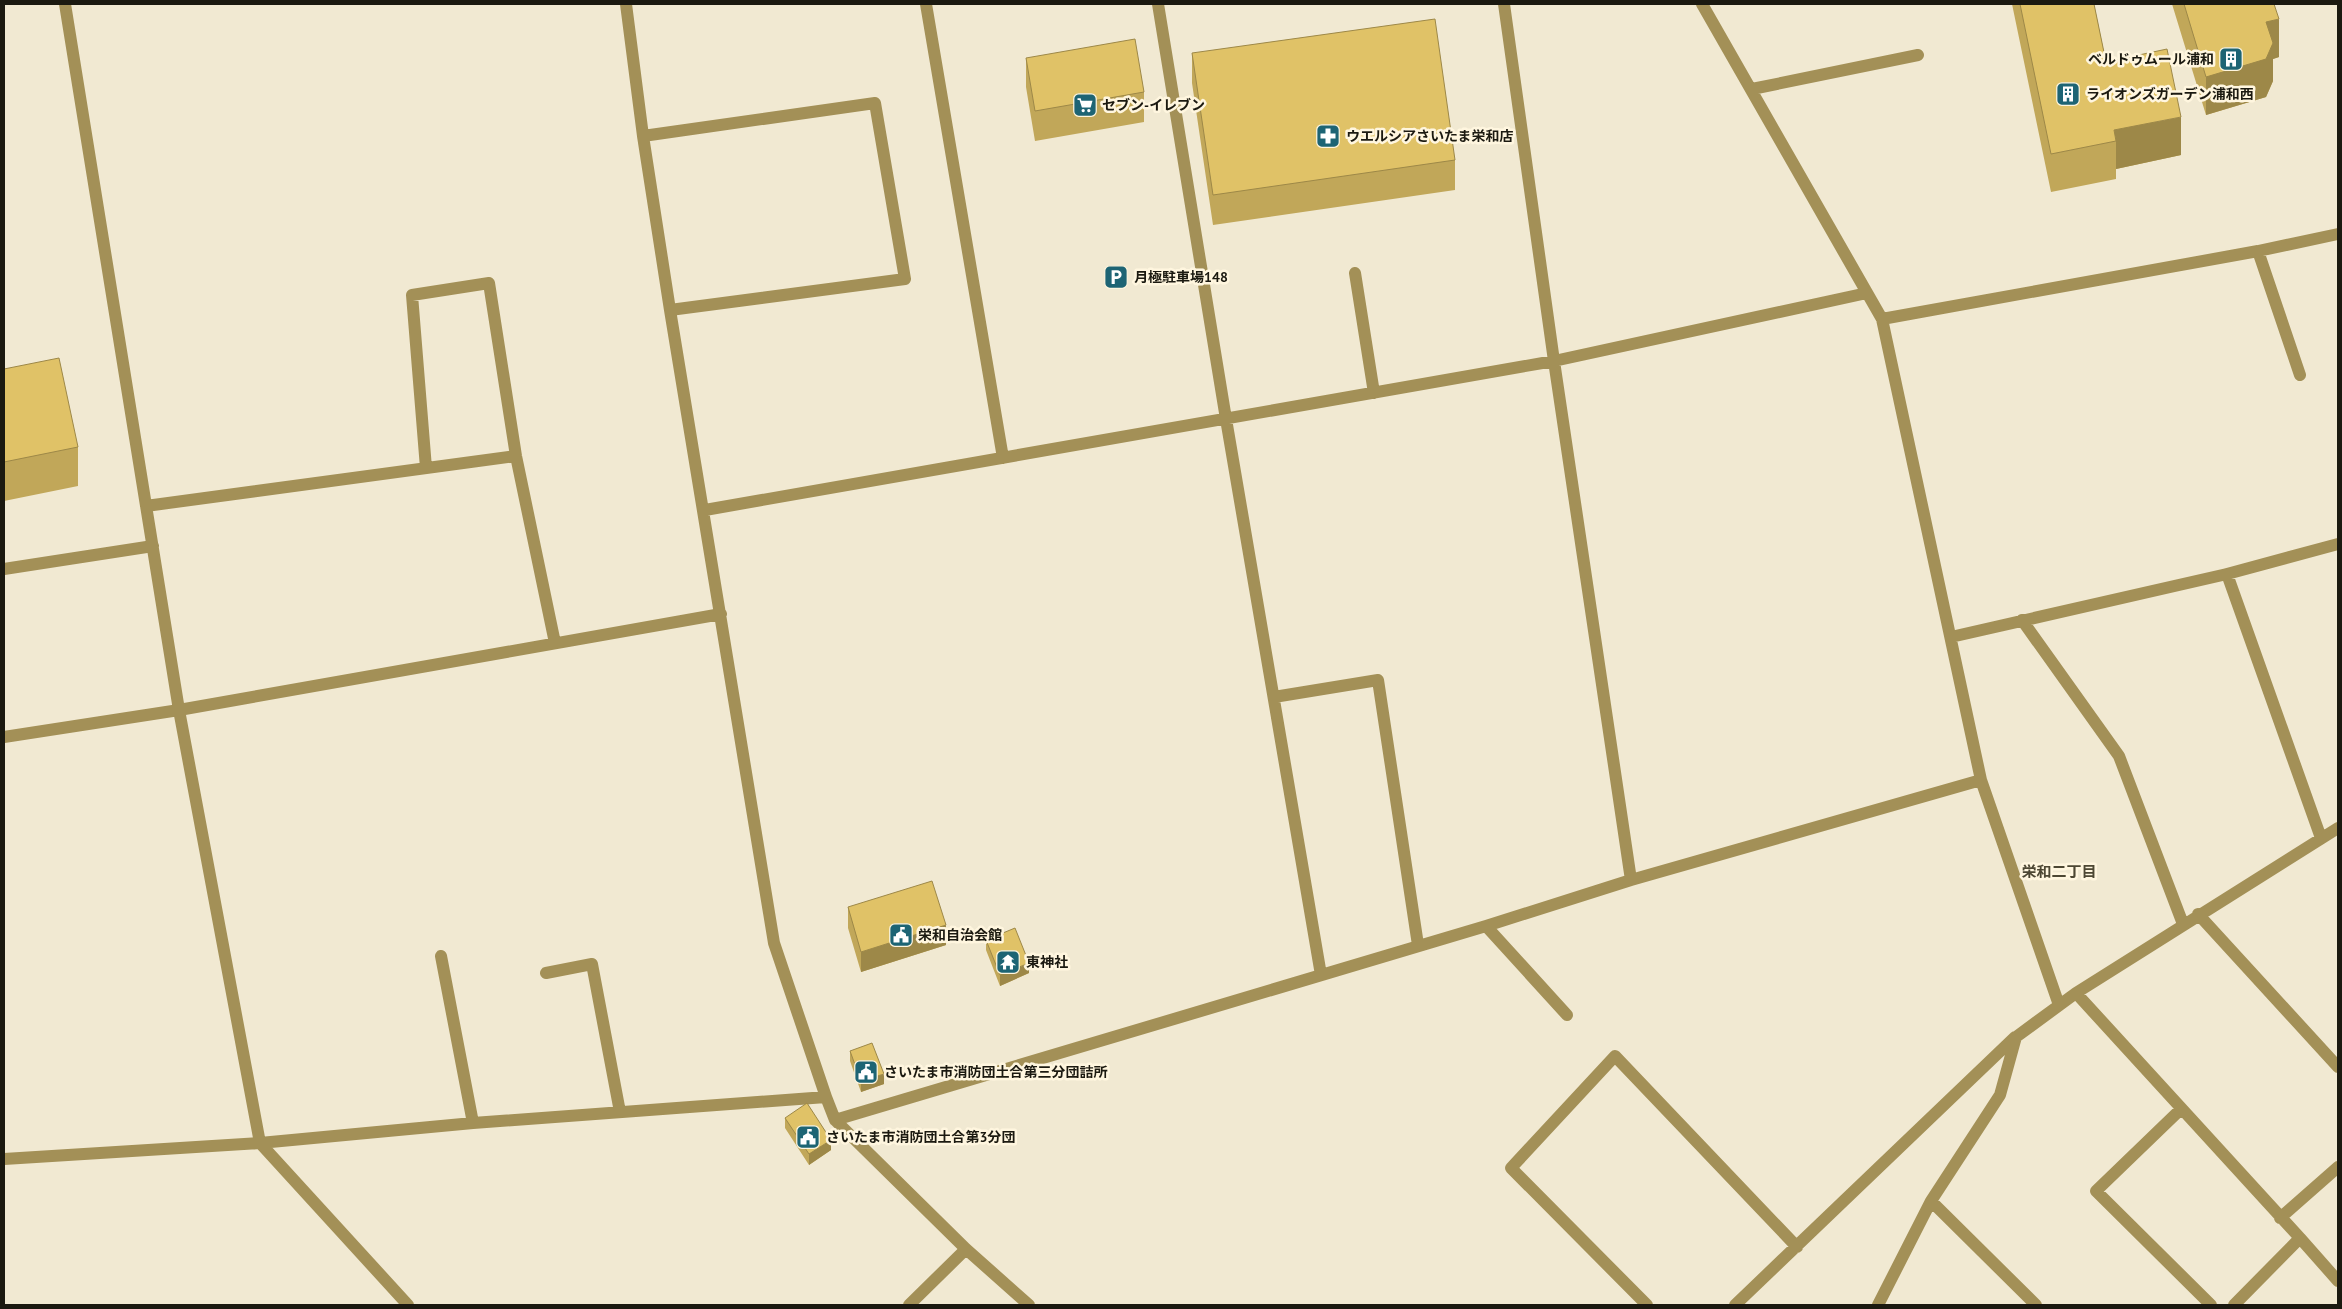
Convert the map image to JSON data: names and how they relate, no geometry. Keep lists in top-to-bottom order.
{
  "districts": ["栄和二丁目"],
  "places": {
    "building": ["ベルドゥムール浦和", "ライオンズガーデン浦和西"],
    "supermarket": ["セブン-イレブン"],
    "pharmacy": ["ウエルシアさいたま栄和店"],
    "parking": ["月極駐車場148"],
    "public building": ["栄和自治会館", "さいたま市消防団土合第三分団詰所", "さいたま市消防団土合第3分団"],
    "temple": ["東神社"]
  }
}
